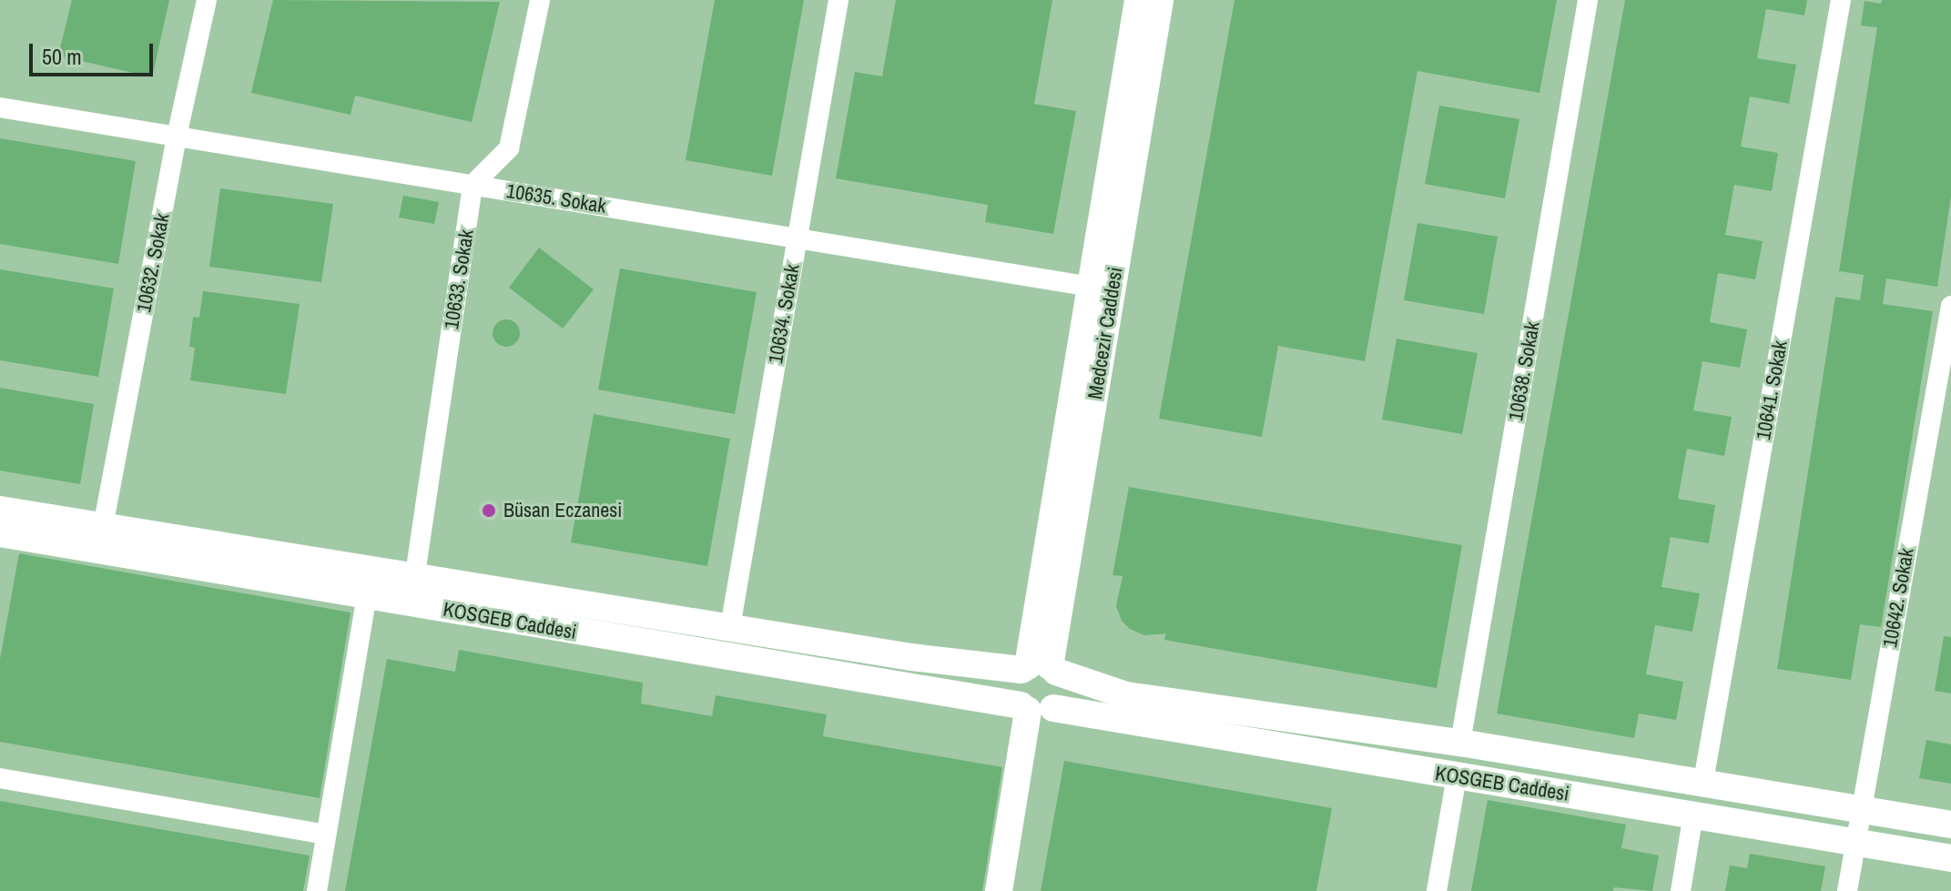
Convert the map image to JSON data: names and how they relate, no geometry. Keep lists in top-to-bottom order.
{
  "streets": {
    "main road": ["Medcezir Caddesi", "KOSGEB Caddesi"],
    "street": [
      "10635. Sokak",
      "10632. Sokak",
      "10633. Sokak",
      "10634. Sokak",
      "10638. Sokak",
      "10641. Sokak",
      "10642. Sokak"
    ]
  },
  "crossings": [
    ["10635. Sokak", "10632. Sokak"],
    ["10635. Sokak", "10633. Sokak"],
    ["10635. Sokak", "10634. Sokak"],
    ["10635. Sokak", "Medcezir Caddesi"],
    ["10632. Sokak", "KOSGEB Caddesi"],
    ["10633. Sokak", "KOSGEB Caddesi"],
    ["10634. Sokak", "KOSGEB Caddesi"],
    ["Medcezir Caddesi", "KOSGEB Caddesi"],
    ["10638. Sokak", "KOSGEB Caddesi"],
    ["10641. Sokak", "KOSGEB Caddesi"],
    ["10642. Sokak", "KOSGEB Caddesi"]
  ],
  "places": ["Büsan Eczanesi"],
  "scale_bar": "50 m"
}
